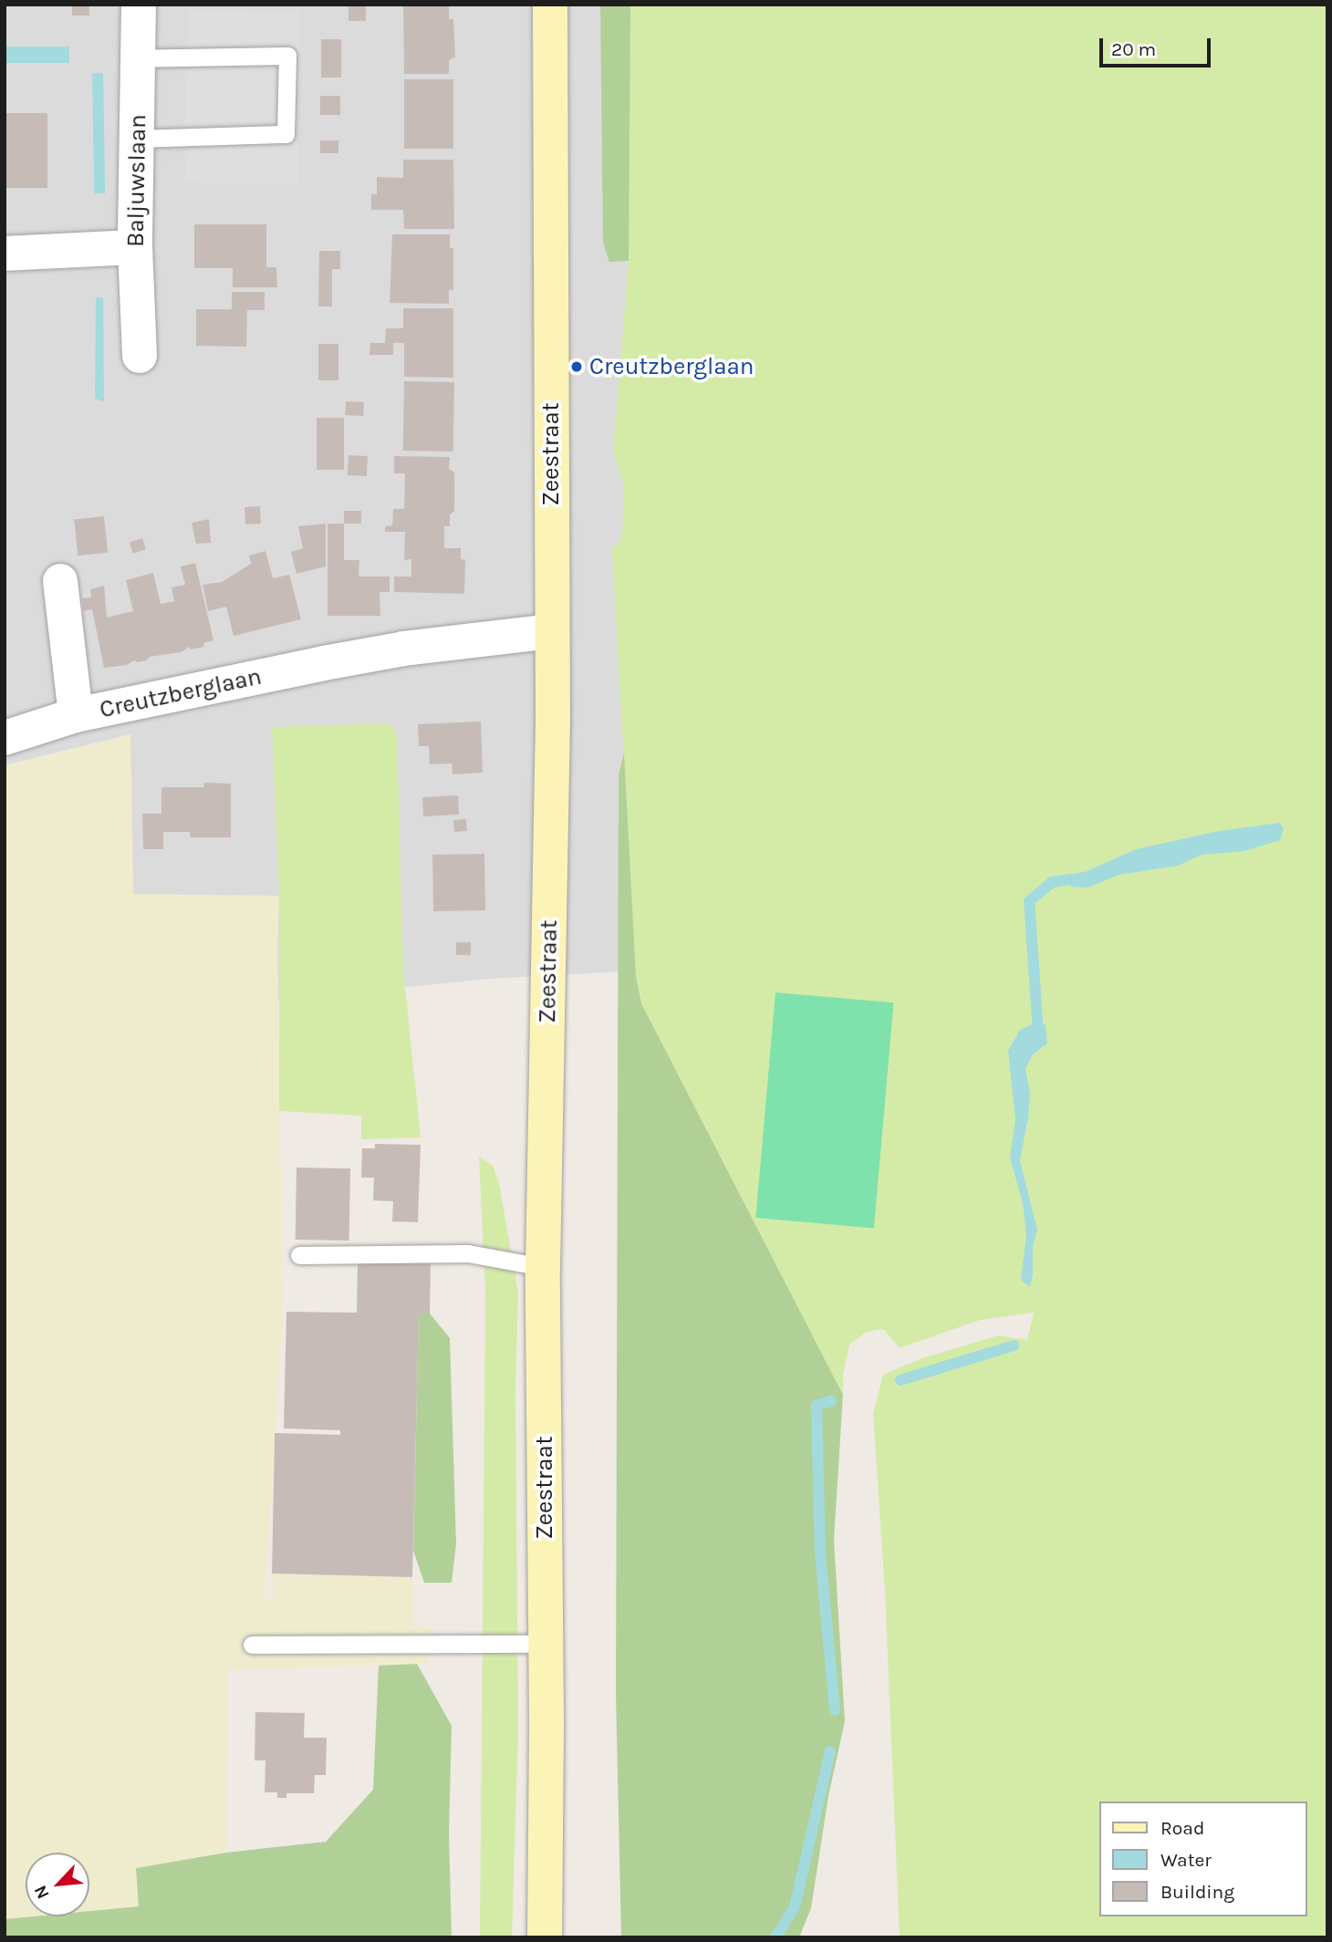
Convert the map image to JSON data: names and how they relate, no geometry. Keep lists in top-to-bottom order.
{
  "streets": {
    "main road": ["Zeestraat"],
    "street": ["Baljuwslaan", "Creutzberglaan"]
  },
  "crossings": [
    ["Zeestraat", "Creutzberglaan"]
  ],
  "places": ["Creutzberglaan"],
  "legend": ["Road", "Water", "Building"],
  "scale_bar": "20 m",
  "north": "bottom left"
}
